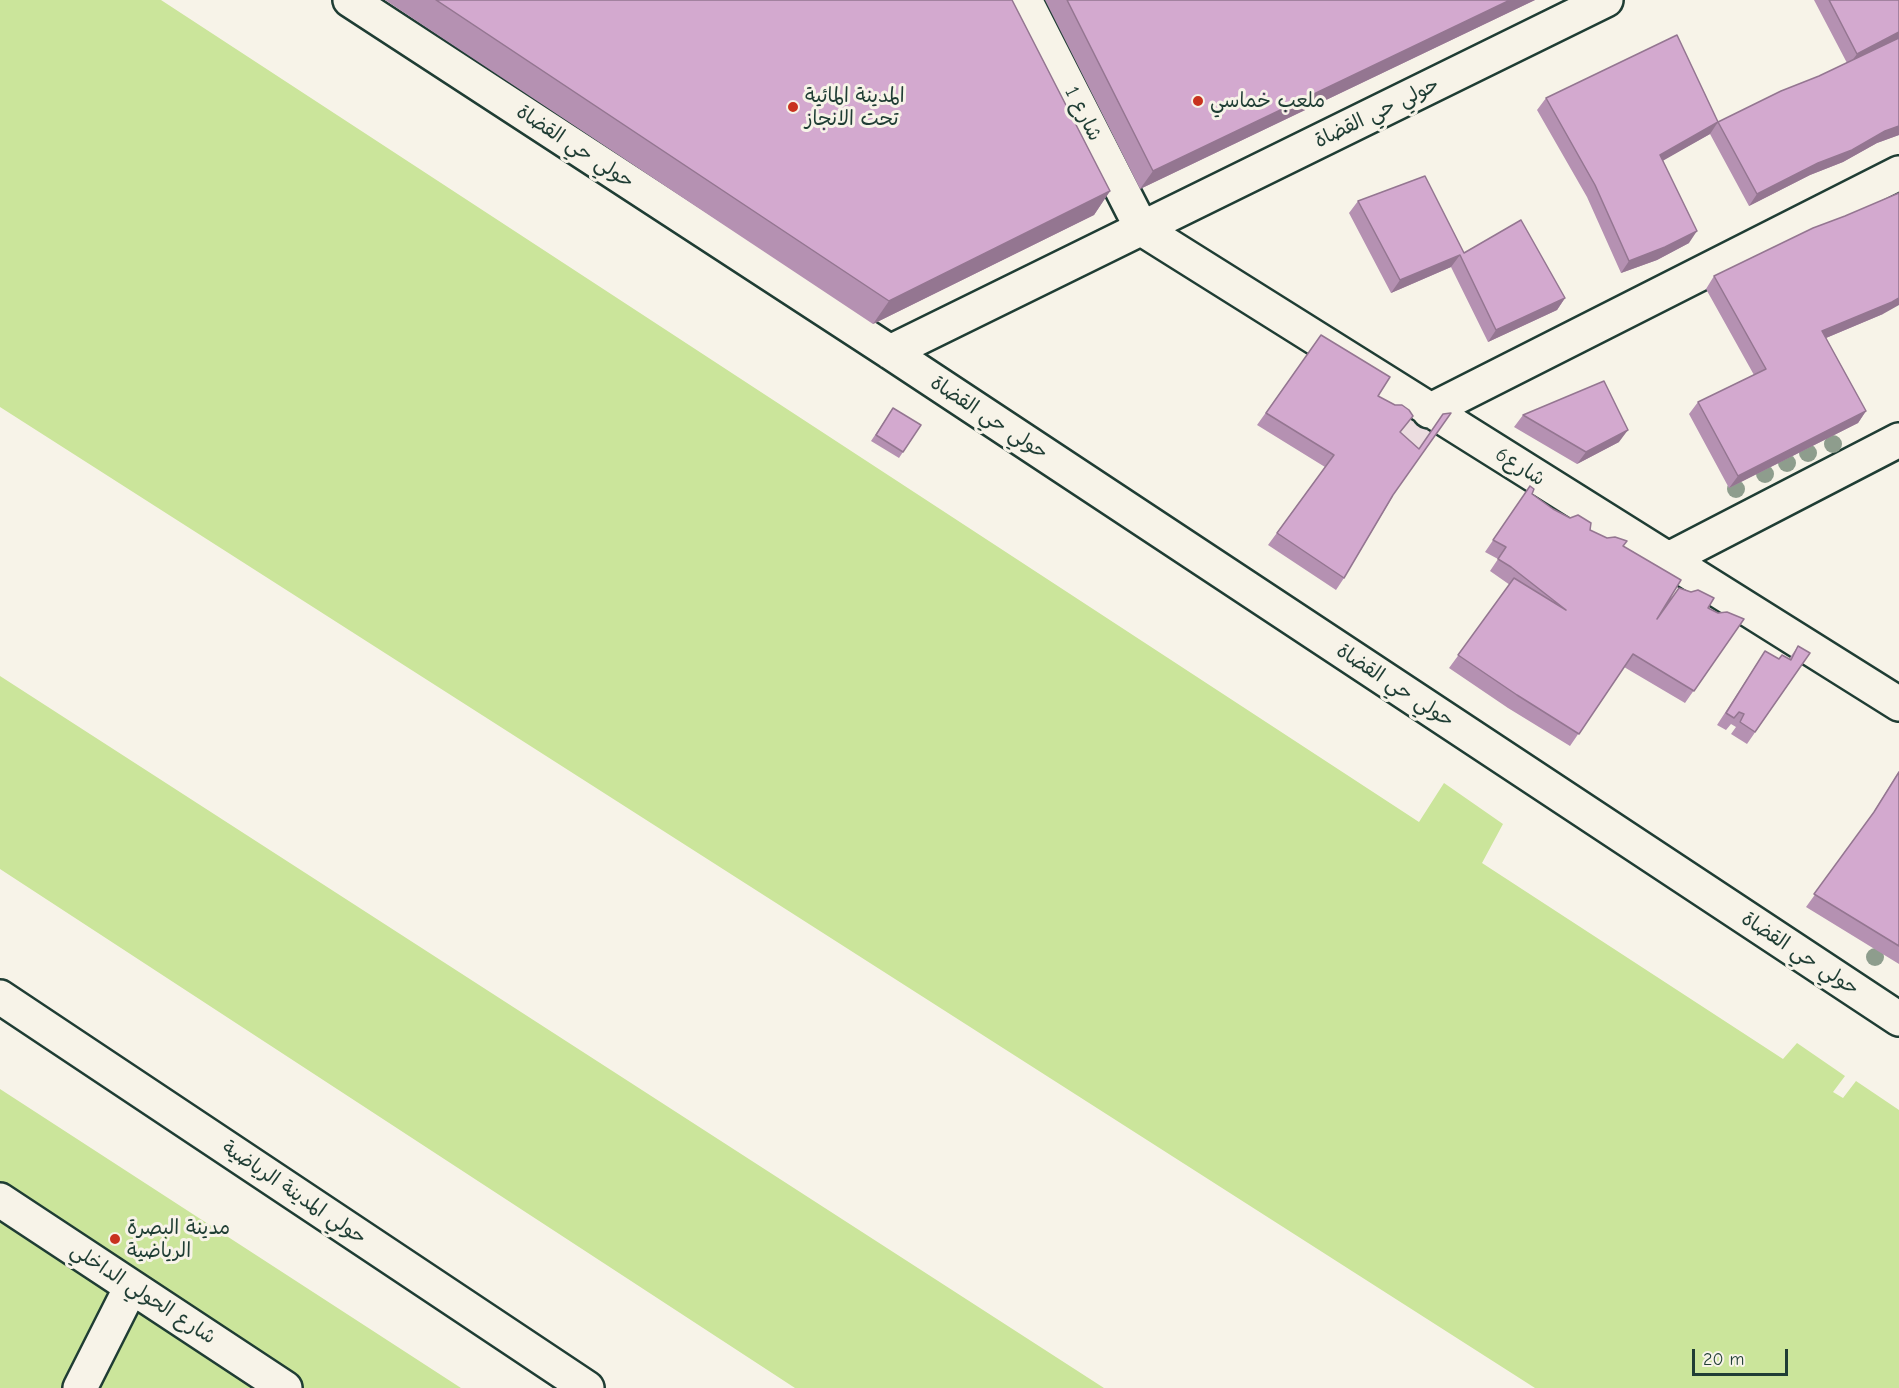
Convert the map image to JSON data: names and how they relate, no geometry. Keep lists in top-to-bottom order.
{
  "streets": {
    "street": [
      "حولي حي القضاة",
      "شارع 1",
      "شارع6",
      "حولي المدينة الرياضية",
      "شارع الحولي الداخلي"
    ]
  },
  "crossings": [
    ["حولي حي القضاة", "شارع 1"],
    ["حولي حي القضاة", "شارع6"],
    ["شارع 1", "شارع6"]
  ],
  "places": ["ملعب خماسي", "المدينة المائية تحت الانجاز", "مدينة البصرة الرياضية"],
  "scale_bar": "20 m"
}
